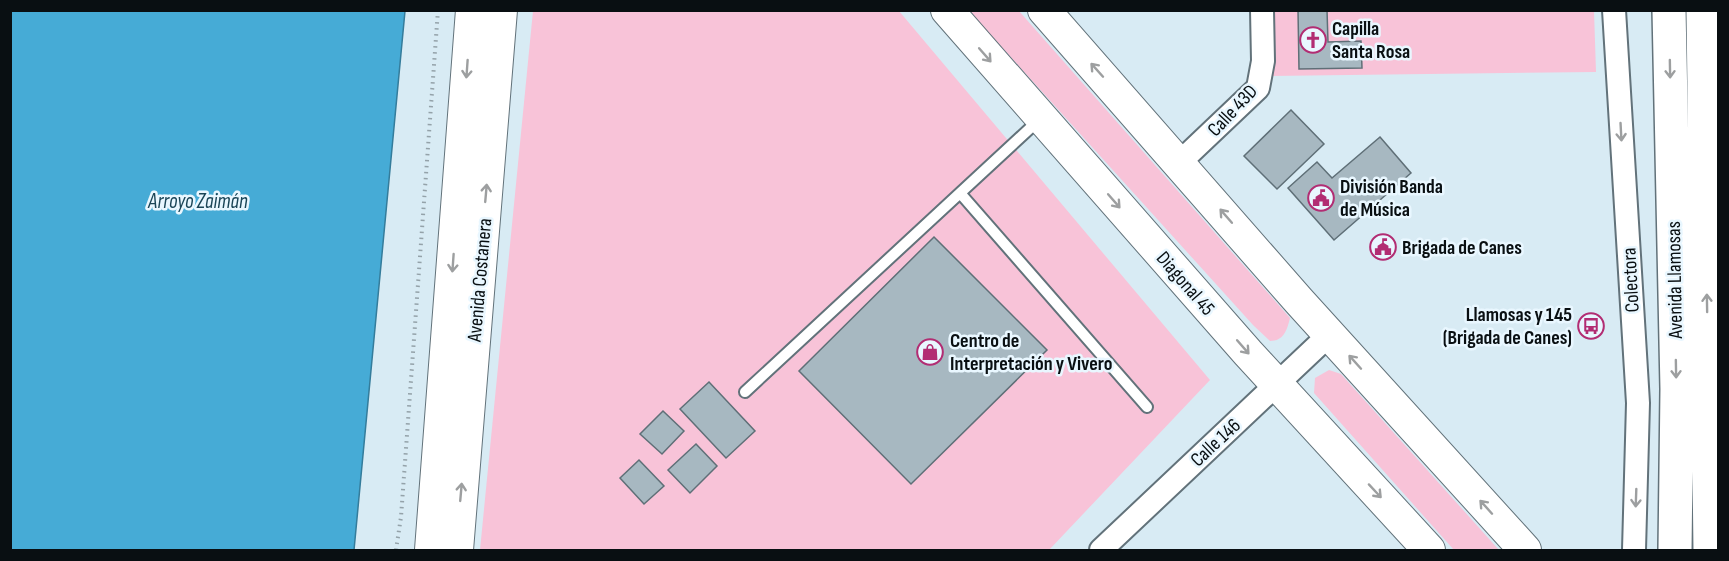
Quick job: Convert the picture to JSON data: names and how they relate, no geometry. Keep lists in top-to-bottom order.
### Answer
{
  "streets": {
    "main road": ["Avenida Costanera", "Avenida Llamosas", "Diagonal 45"],
    "street": ["Calle 43D", "Colectora", "Calle 146"]
  },
  "crossings": [
    ["Diagonal 45", "Calle 146"]
  ],
  "one_way": ["Colectora"],
  "water": ["Arroyo Zaimán"],
  "places": {
    "church": ["Capilla Santa Rosa"],
    "public building": ["División Banda de Música", "Brigada de Canes"],
    "bus stop": ["Llamosas y 145 (Brigada de Canes)"],
    "shop": ["Centro de Interpretación y Vivero"]
  }
}
